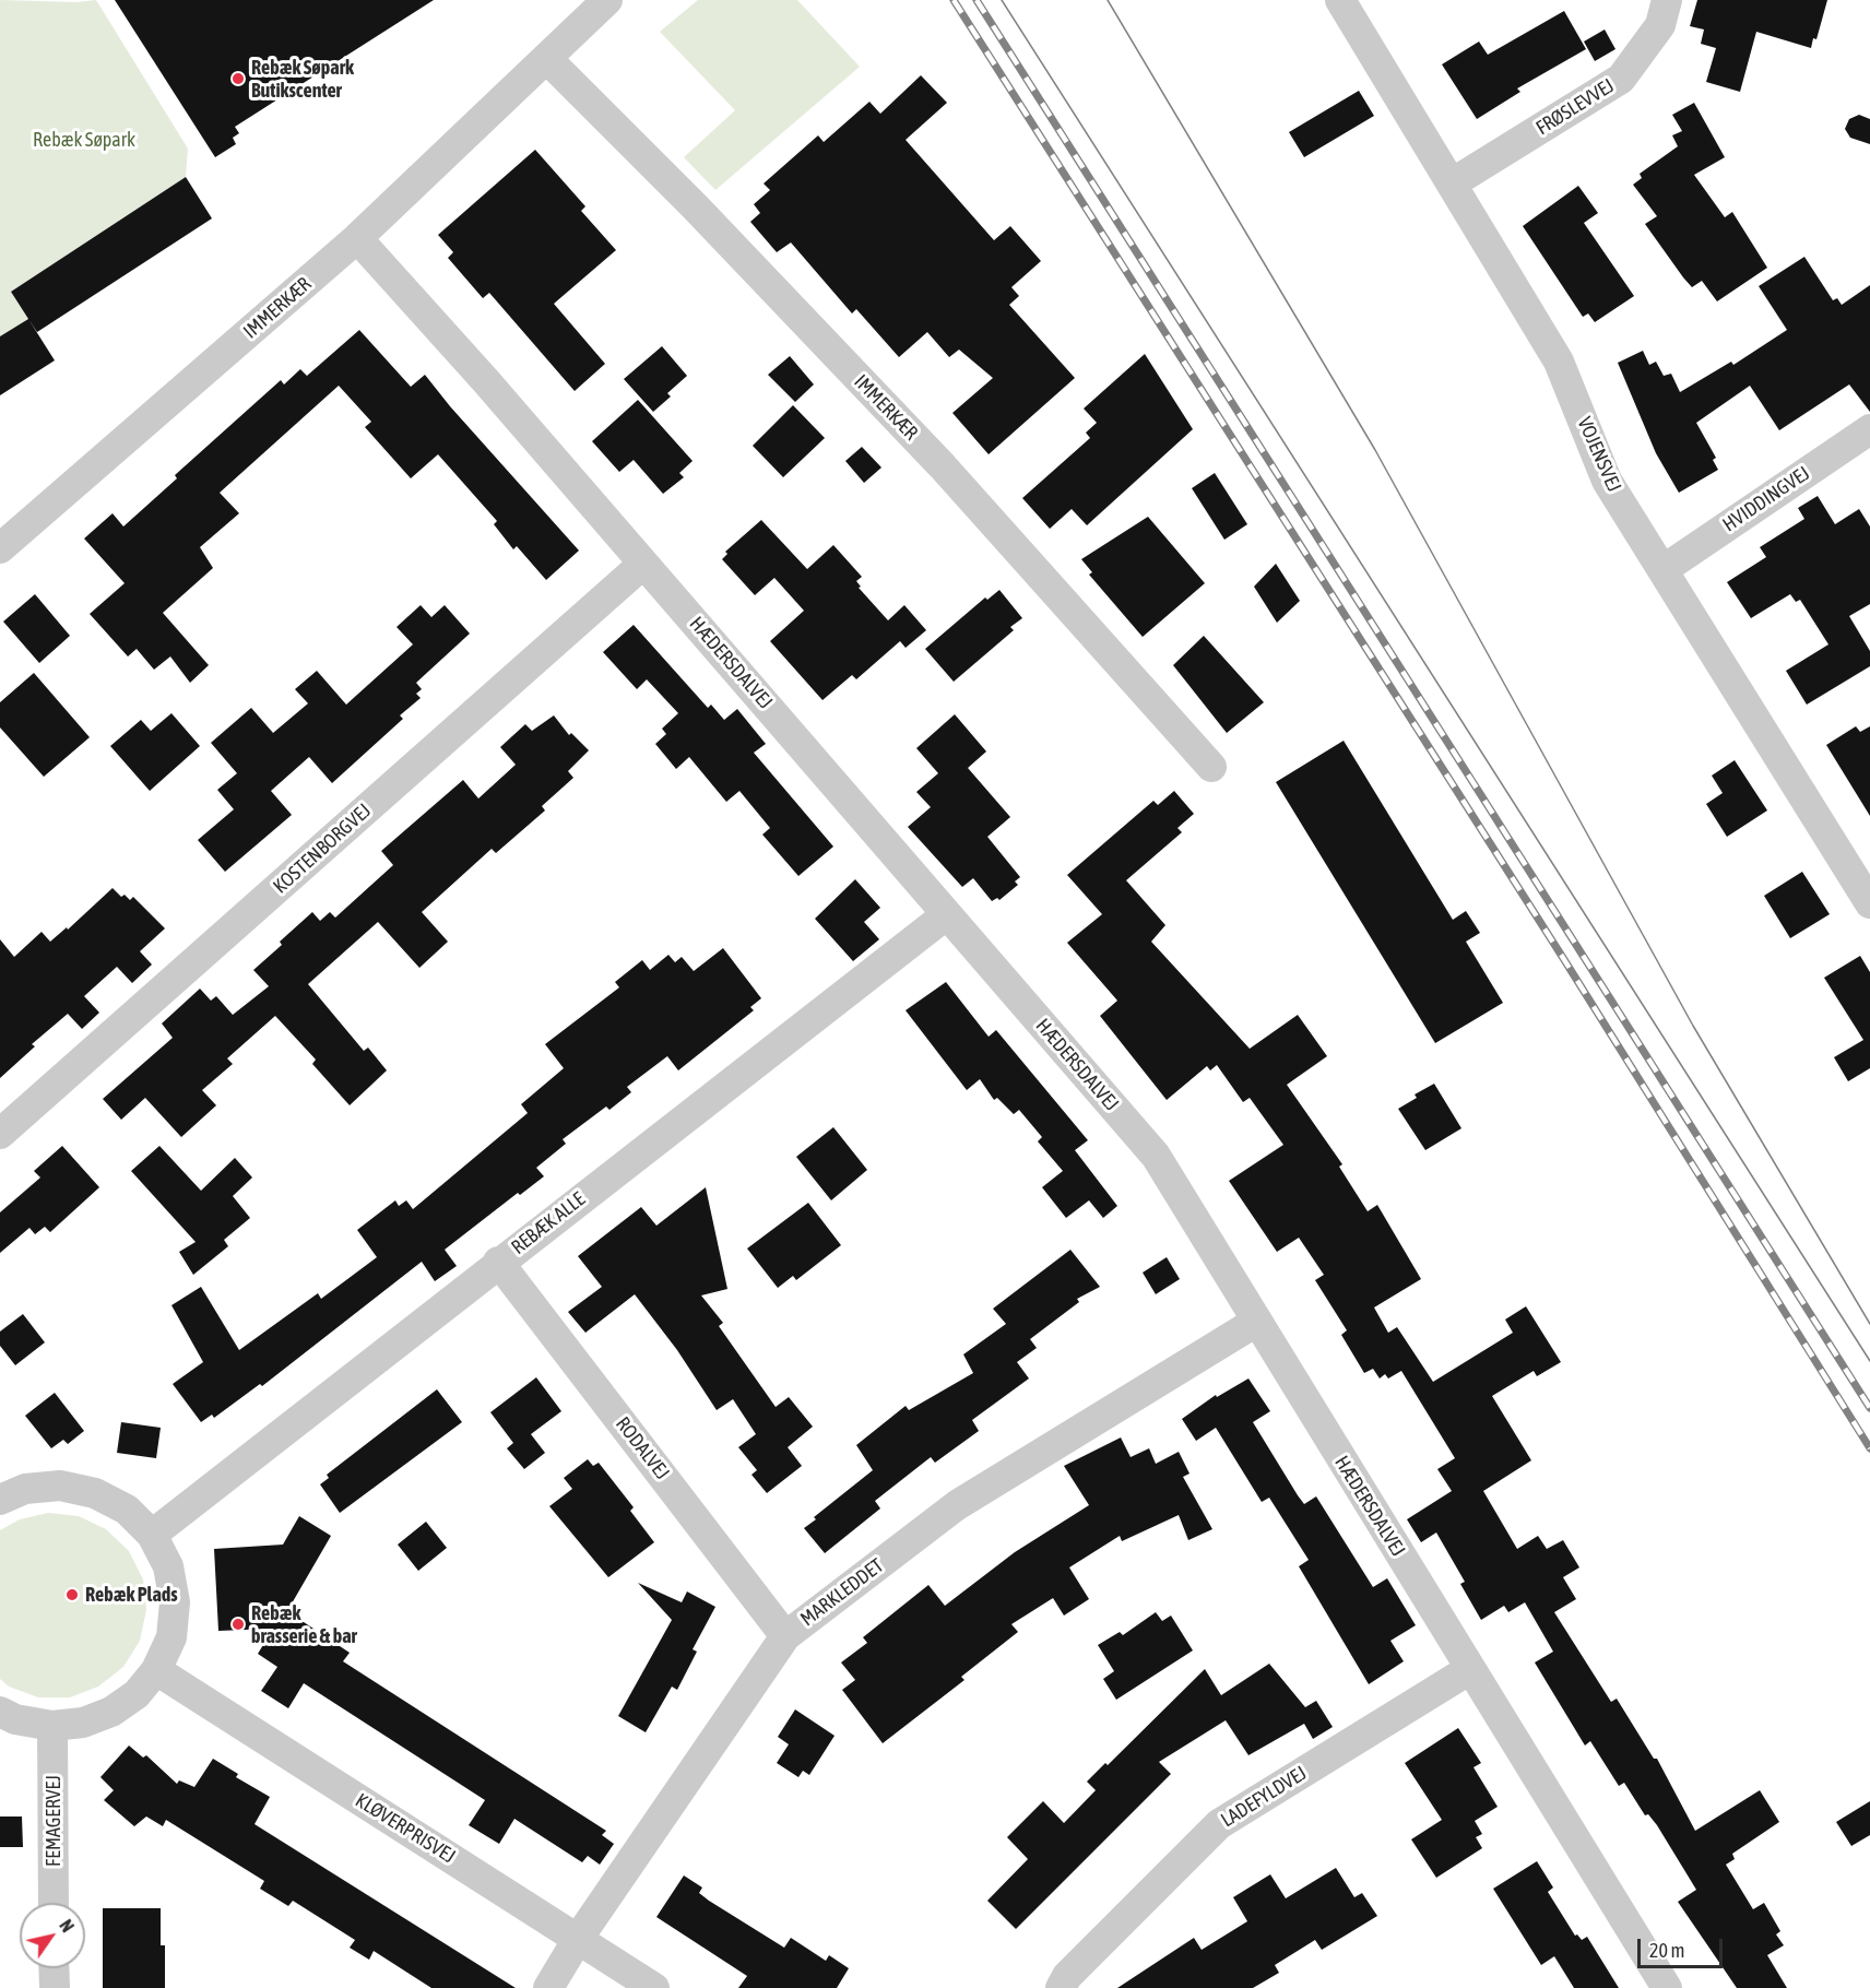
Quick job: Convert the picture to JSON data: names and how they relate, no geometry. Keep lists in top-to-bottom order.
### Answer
{
  "streets": {
    "street": [
      "FRØSLEVVEJ",
      "IMMERKÆR",
      "VOJENSVEJ",
      "HVIDDINGVEJ",
      "HÆDERSDALVEJ",
      "KOSTENBORGVEJ",
      "REBÆK ALLE",
      "RODALVEJ",
      "MARKLEDDET",
      "LADEFYLDVEJ",
      "FEMAGERVEJ",
      "KLØVERPRISVEJ"
    ]
  },
  "crossings": [
    ["FRØSLEVVEJ", "VOJENSVEJ"],
    ["IMMERKÆR", "HÆDERSDALVEJ"],
    ["VOJENSVEJ", "HVIDDINGVEJ"],
    ["HÆDERSDALVEJ", "KOSTENBORGVEJ"],
    ["HÆDERSDALVEJ", "REBÆK ALLE"],
    ["HÆDERSDALVEJ", "MARKLEDDET"],
    ["HÆDERSDALVEJ", "LADEFYLDVEJ"],
    ["REBÆK ALLE", "RODALVEJ"],
    ["RODALVEJ", "MARKLEDDET"],
    ["MARKLEDDET", "KLØVERPRISVEJ"]
  ],
  "parks": ["Rebæk Søpark"],
  "places": ["Rebæk Søpark Butikscenter", "Rebæk Plads", "Rebæk brasserie & bar"],
  "scale_bar": "20 m",
  "north": "top right"
}
